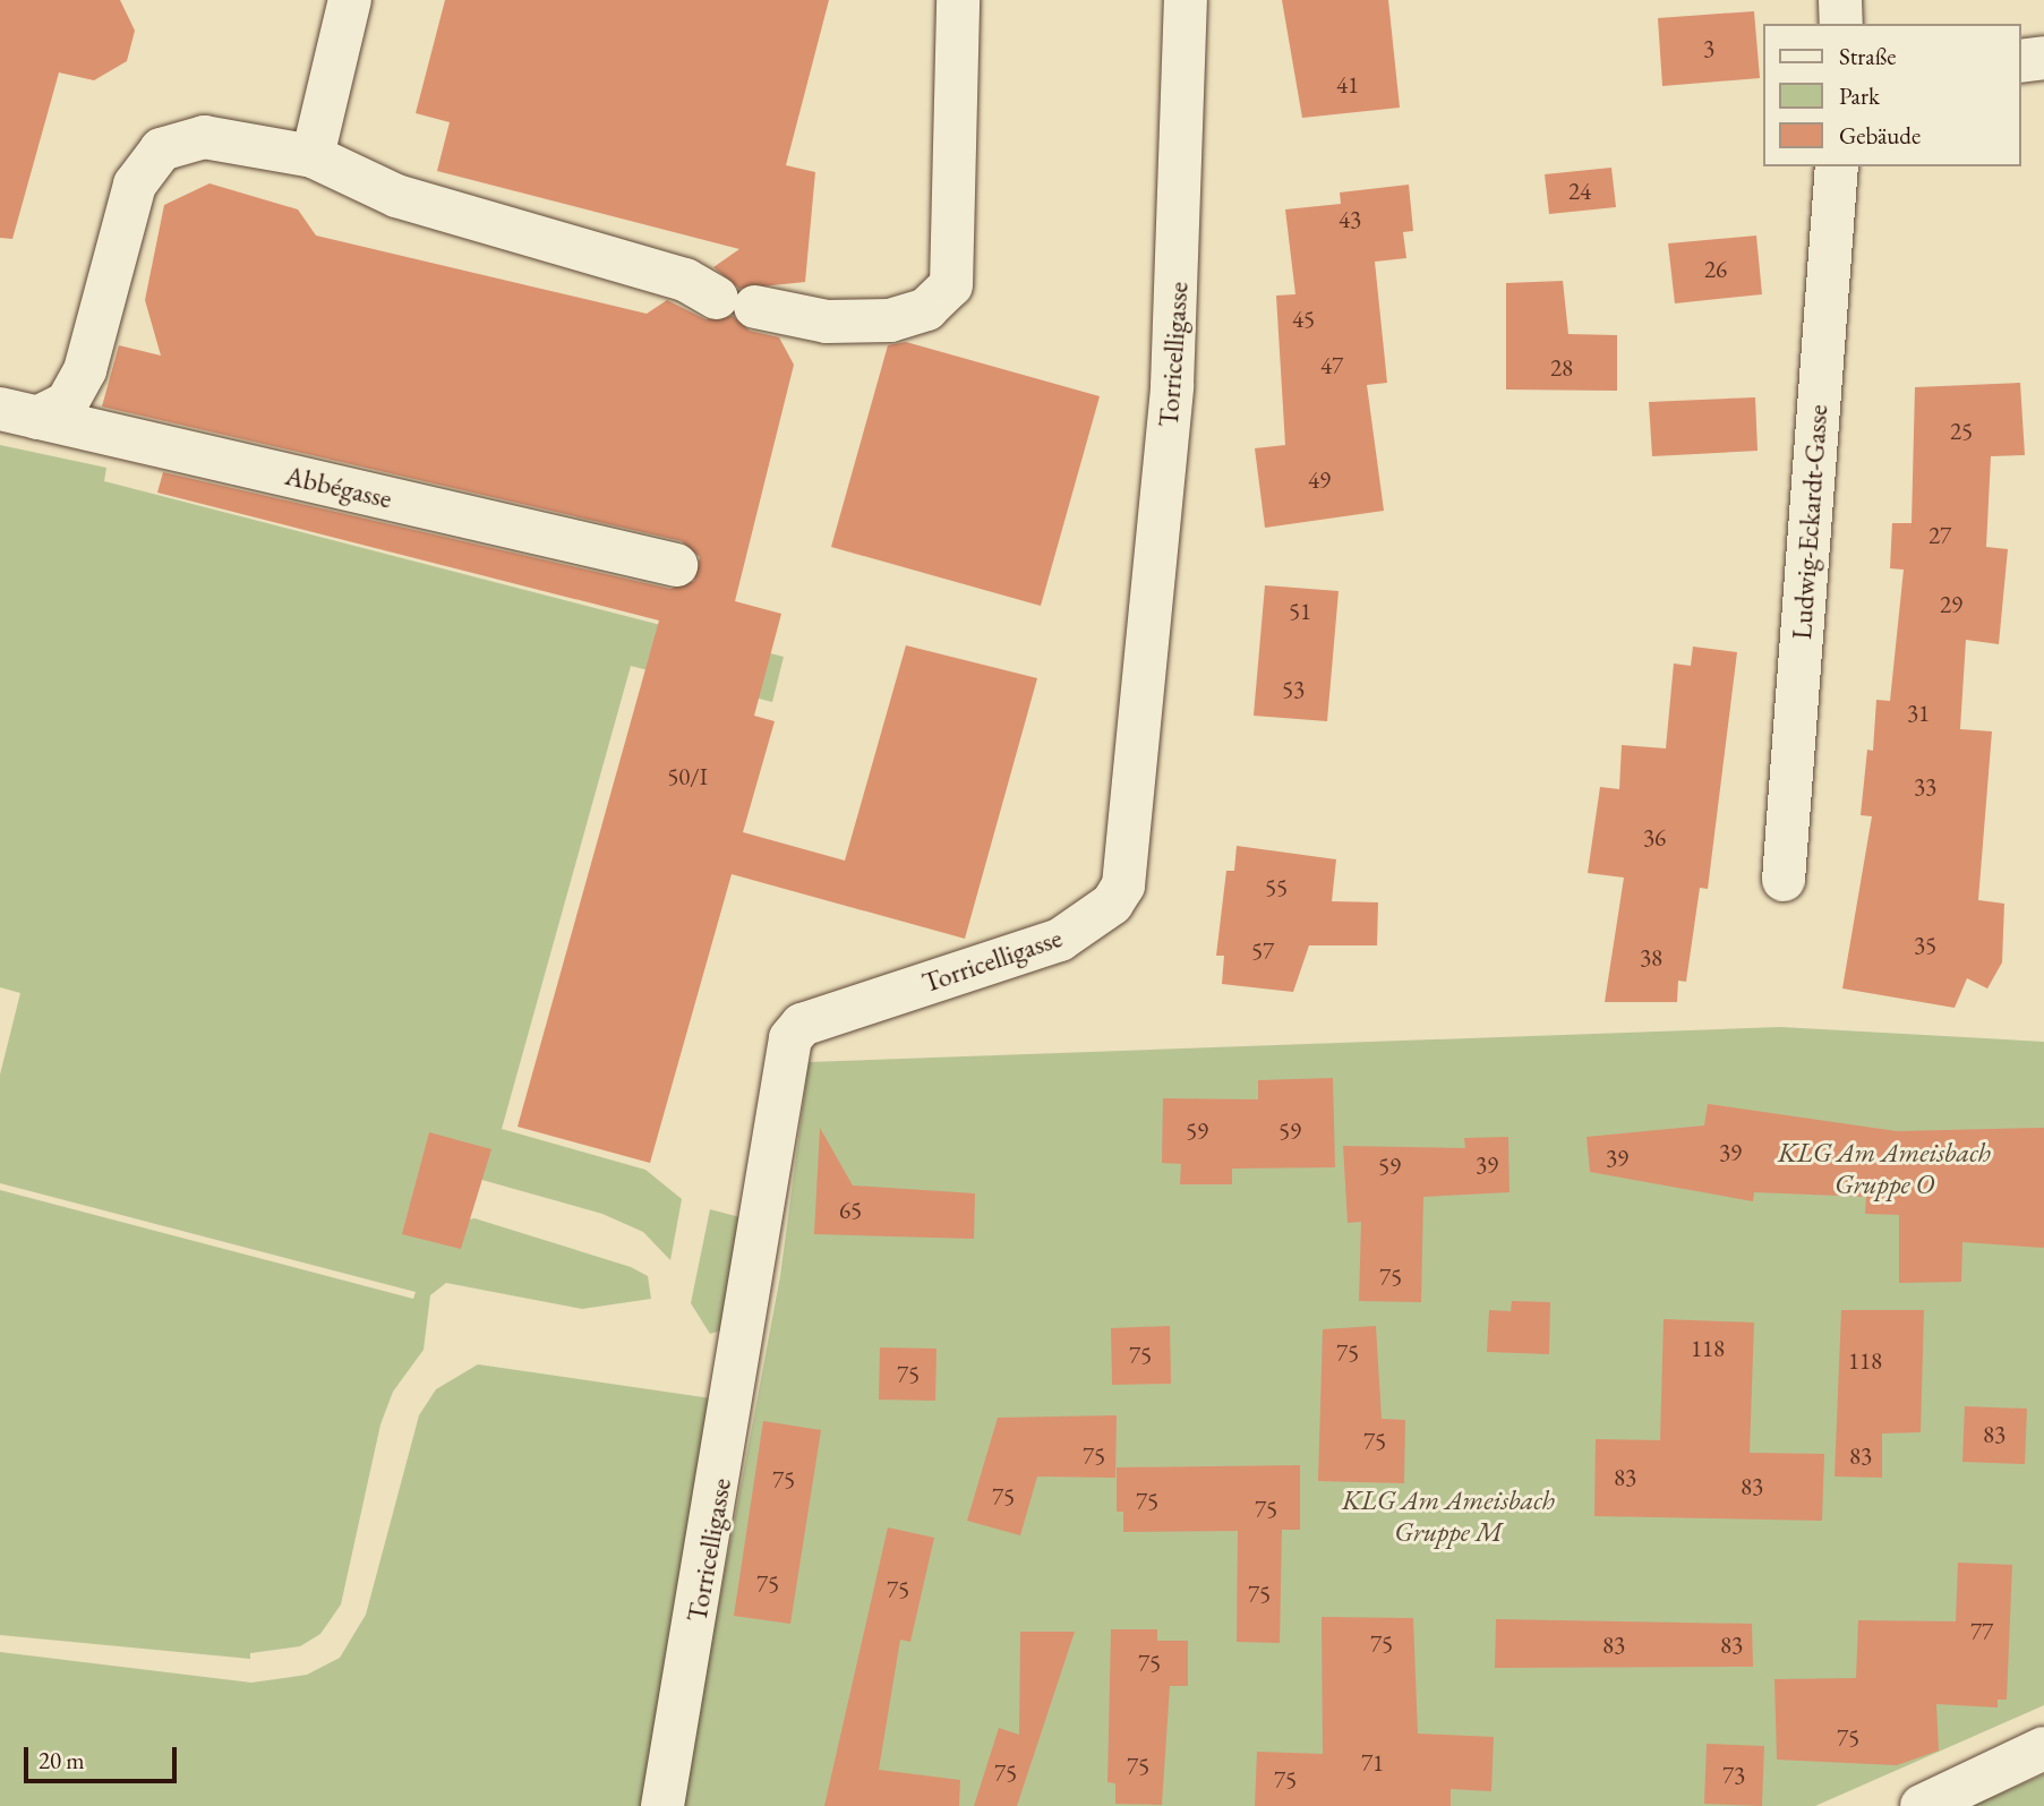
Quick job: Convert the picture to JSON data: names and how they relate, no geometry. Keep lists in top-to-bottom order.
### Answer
{
  "streets": {
    "street": ["Torricelligasse", "Abbégasse", "Ludwig-Eckardt-Gasse"]
  },
  "parks": ["KLG Am Ameisbach Gruppe O", "KLG Am Ameisbach Gruppe M"],
  "house_numbers": [
    "3",
    "41",
    "24",
    "43",
    "26",
    "45",
    "47",
    "28",
    "25",
    "49",
    "27",
    "29",
    "51",
    "53",
    "31",
    "50/I",
    "33",
    "36",
    "55",
    "35",
    "57",
    "38",
    "59",
    "59",
    "39",
    "39",
    "39",
    "59",
    "65",
    "75",
    "118",
    "75",
    "75",
    "118",
    "75",
    "83",
    "75",
    "75",
    "83",
    "83",
    "75",
    "83",
    "75",
    "75",
    "75",
    "75",
    "75",
    "75",
    "77",
    "75",
    "83",
    "83",
    "75",
    "75",
    "71",
    "75",
    "75",
    "73",
    "75"
  ],
  "legend": ["Straße", "Park", "Gebäude"],
  "scale_bar": "20 m"
}
